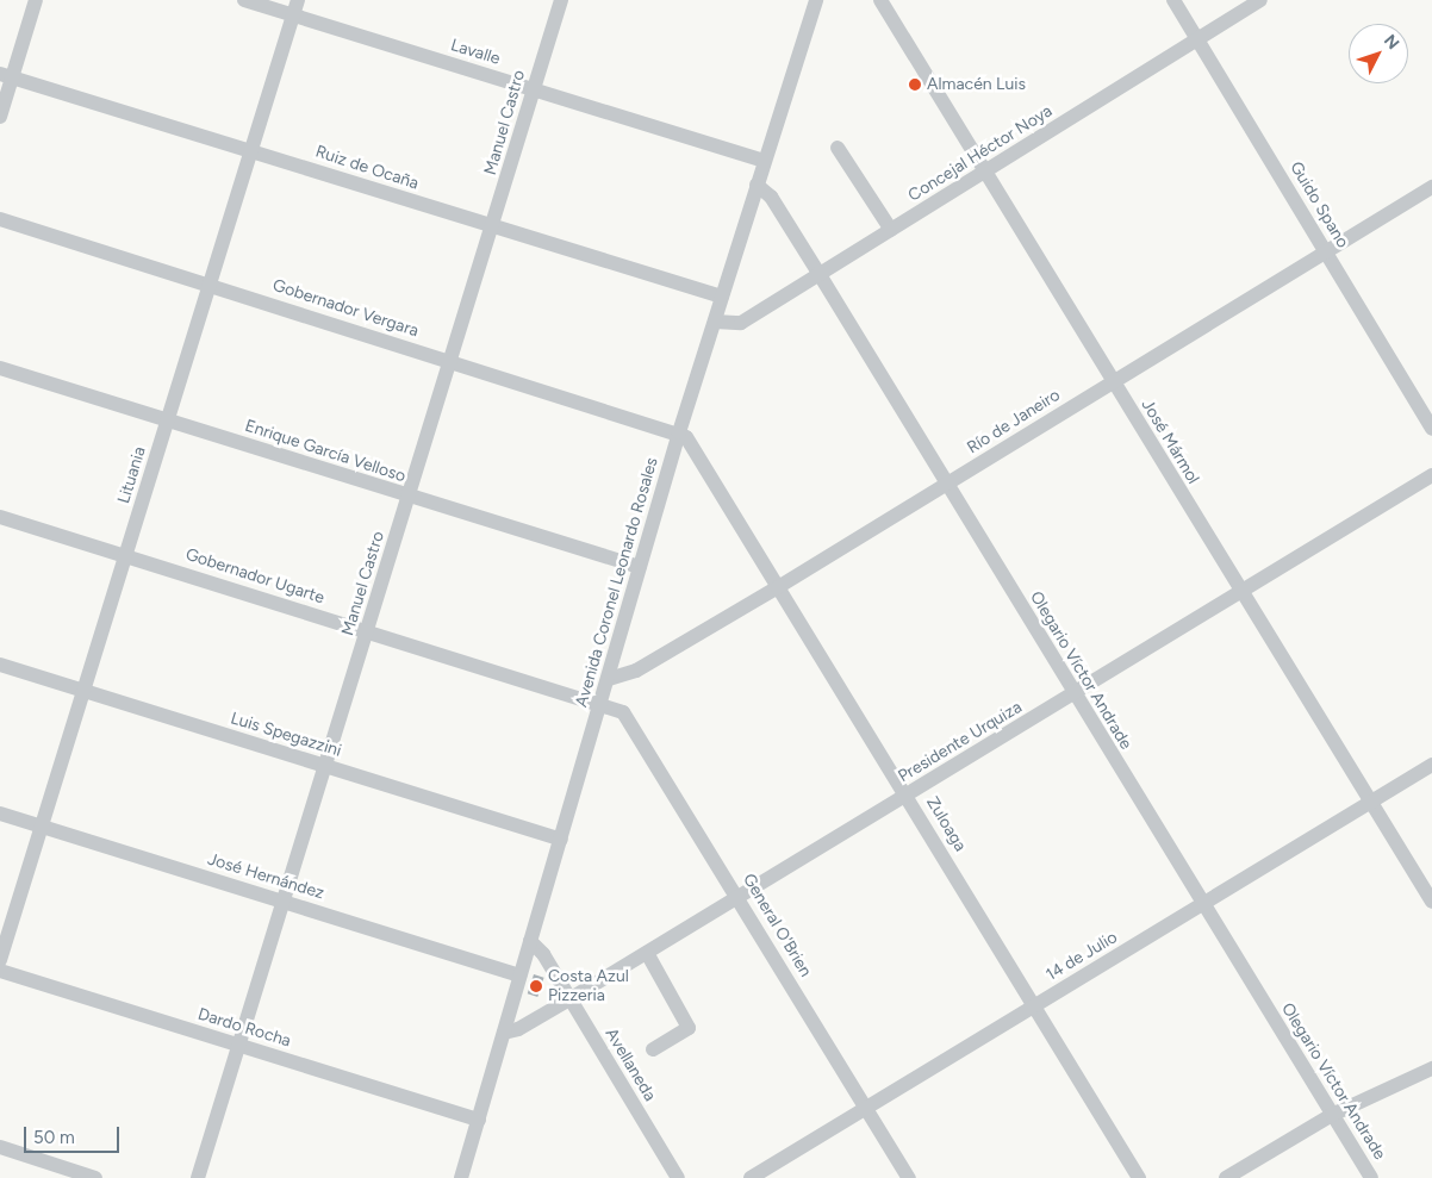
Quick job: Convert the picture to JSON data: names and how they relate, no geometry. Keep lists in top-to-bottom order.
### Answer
{
  "streets": {
    "street": [
      "Lavalle",
      "Manuel Castro",
      "Concejal Héctor Noya",
      "Ruiz de Ocaña",
      "Guido Spano",
      "Gobernador Vergara",
      "Río de Janeiro",
      "José Mármol",
      "Enrique García Velloso",
      "Lituania",
      "Gobernador Ugarte",
      "Avenida Coronel Leonardo Rosales",
      "Olegario Víctor Andrade",
      "Luis Spegazzini",
      "Presidente Urquiza",
      "Zuloaga",
      "José Hernández",
      "General O'Brien",
      "14 de Julio",
      "Dardo Rocha",
      "Avellaneda"
    ]
  },
  "crossings": [
    ["Lavalle", "Manuel Castro"],
    ["Lavalle", "Lituania"],
    ["Lavalle", "Avenida Coronel Leonardo Rosales"],
    ["Manuel Castro", "Ruiz de Ocaña"],
    ["Manuel Castro", "Gobernador Vergara"],
    ["Manuel Castro", "Enrique García Velloso"],
    ["Manuel Castro", "Gobernador Ugarte"],
    ["Manuel Castro", "Luis Spegazzini"],
    ["Manuel Castro", "José Hernández"],
    ["Manuel Castro", "Dardo Rocha"],
    ["Concejal Héctor Noya", "Guido Spano"],
    ["Concejal Héctor Noya", "José Mármol"],
    ["Concejal Héctor Noya", "Avenida Coronel Leonardo Rosales"],
    ["Concejal Héctor Noya", "Olegario Víctor Andrade"],
    ["Ruiz de Ocaña", "Lituania"],
    ["Ruiz de Ocaña", "Avenida Coronel Leonardo Rosales"],
    ["Guido Spano", "Río de Janeiro"],
    ["Gobernador Vergara", "Lituania"],
    ["Gobernador Vergara", "Avenida Coronel Leonardo Rosales"],
    ["Gobernador Vergara", "Zuloaga"],
    ["Río de Janeiro", "José Mármol"],
    ["Río de Janeiro", "Avenida Coronel Leonardo Rosales"],
    ["Río de Janeiro", "Olegario Víctor Andrade"],
    ["Río de Janeiro", "Zuloaga"],
    ["José Mármol", "Presidente Urquiza"],
    ["José Mármol", "14 de Julio"],
    ["Enrique García Velloso", "Lituania"],
    ["Enrique García Velloso", "Avenida Coronel Leonardo Rosales"],
    ["Lituania", "Gobernador Ugarte"],
    ["Lituania", "Luis Spegazzini"],
    ["Lituania", "José Hernández"],
    ["Gobernador Ugarte", "Avenida Coronel Leonardo Rosales"],
    ["Gobernador Ugarte", "General O'Brien"],
    ["Avenida Coronel Leonardo Rosales", "Olegario Víctor Andrade"],
    ["Avenida Coronel Leonardo Rosales", "Luis Spegazzini"],
    ["Avenida Coronel Leonardo Rosales", "Presidente Urquiza"],
    ["Avenida Coronel Leonardo Rosales", "Zuloaga"],
    ["Avenida Coronel Leonardo Rosales", "José Hernández"],
    ["Avenida Coronel Leonardo Rosales", "General O'Brien"],
    ["Avenida Coronel Leonardo Rosales", "Dardo Rocha"],
    ["Avenida Coronel Leonardo Rosales", "Avellaneda"],
    ["Olegario Víctor Andrade", "Presidente Urquiza"],
    ["Olegario Víctor Andrade", "14 de Julio"],
    ["Presidente Urquiza", "Zuloaga"],
    ["Presidente Urquiza", "General O'Brien"],
    ["Presidente Urquiza", "Avellaneda"],
    ["Zuloaga", "14 de Julio"],
    ["General O'Brien", "14 de Julio"]
  ],
  "places": ["Almacén Luis", "Costa Azul Pizzeria"],
  "scale_bar": "50 m",
  "north": "top right"
}
